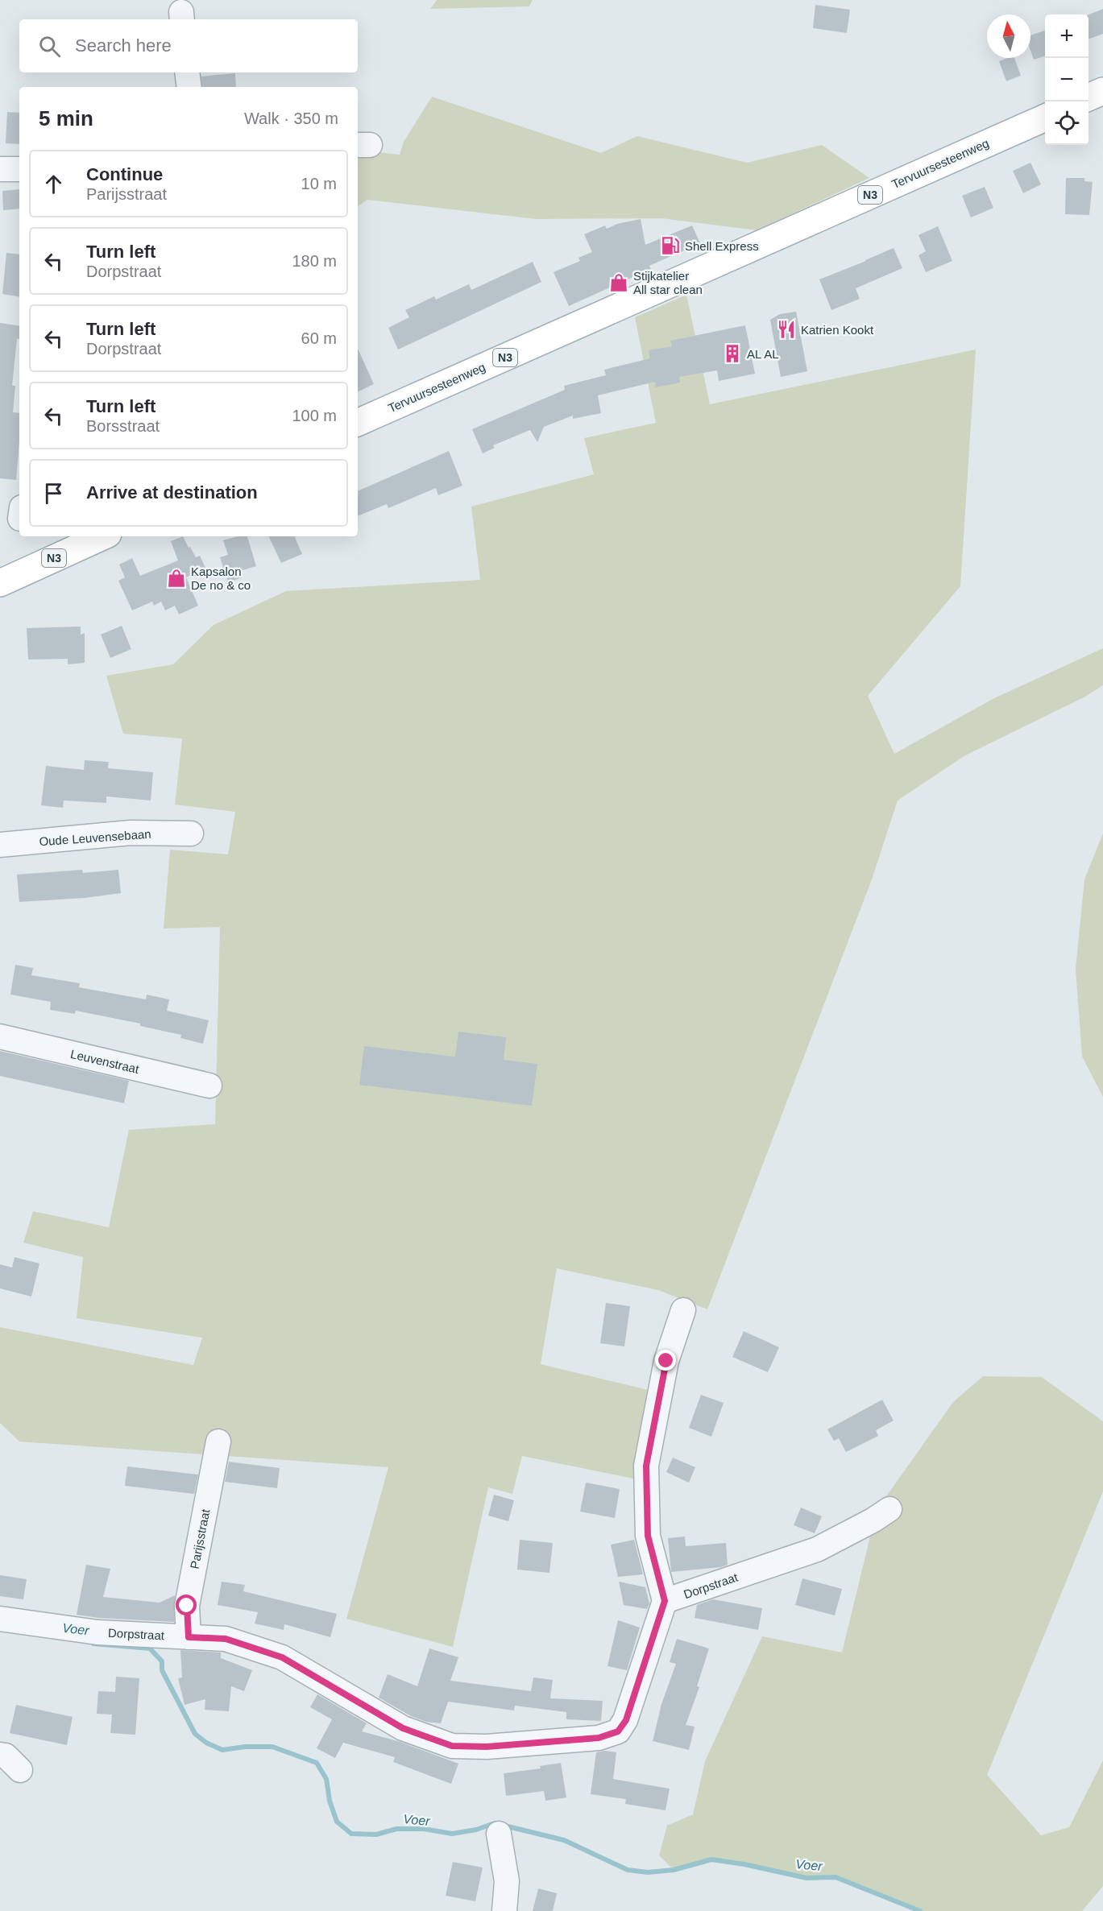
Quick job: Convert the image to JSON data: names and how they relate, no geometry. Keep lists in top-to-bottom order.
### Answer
{
  "streets": {
    "main road": ["Tervuursesteenweg", "N3"],
    "street": [
      "Oude Leuvensebaan",
      "Leuvenstraat",
      "Parijsstraat",
      "Dorpstraat"
    ]
  },
  "crossings": [
    ["Parijsstraat", "Dorpstraat"]
  ],
  "water": ["Voer"],
  "places": {
    "fuel station": ["Shell Express"],
    "shop": ["Stijkatelier All star clean", "Kapsalon De no & co"],
    "restaurant": ["Katrien Kookt"],
    "building": ["AL AL"]
  },
  "north": "top",
  "page": {
    "map_buttons": ["+", "−"],
    "search": "Search here",
    "heading": ["5 min", "Walk · 350 m"],
    "list": [
      ["Continue", "Parijsstraat", "10 m"],
      ["Turn left", "Dorpstraat", "180 m"],
      ["Turn left", "Dorpstraat", "60 m"],
      ["Turn left", "Borsstraat", "100 m"],
      "Arrive at destination"
    ]
  }
}
